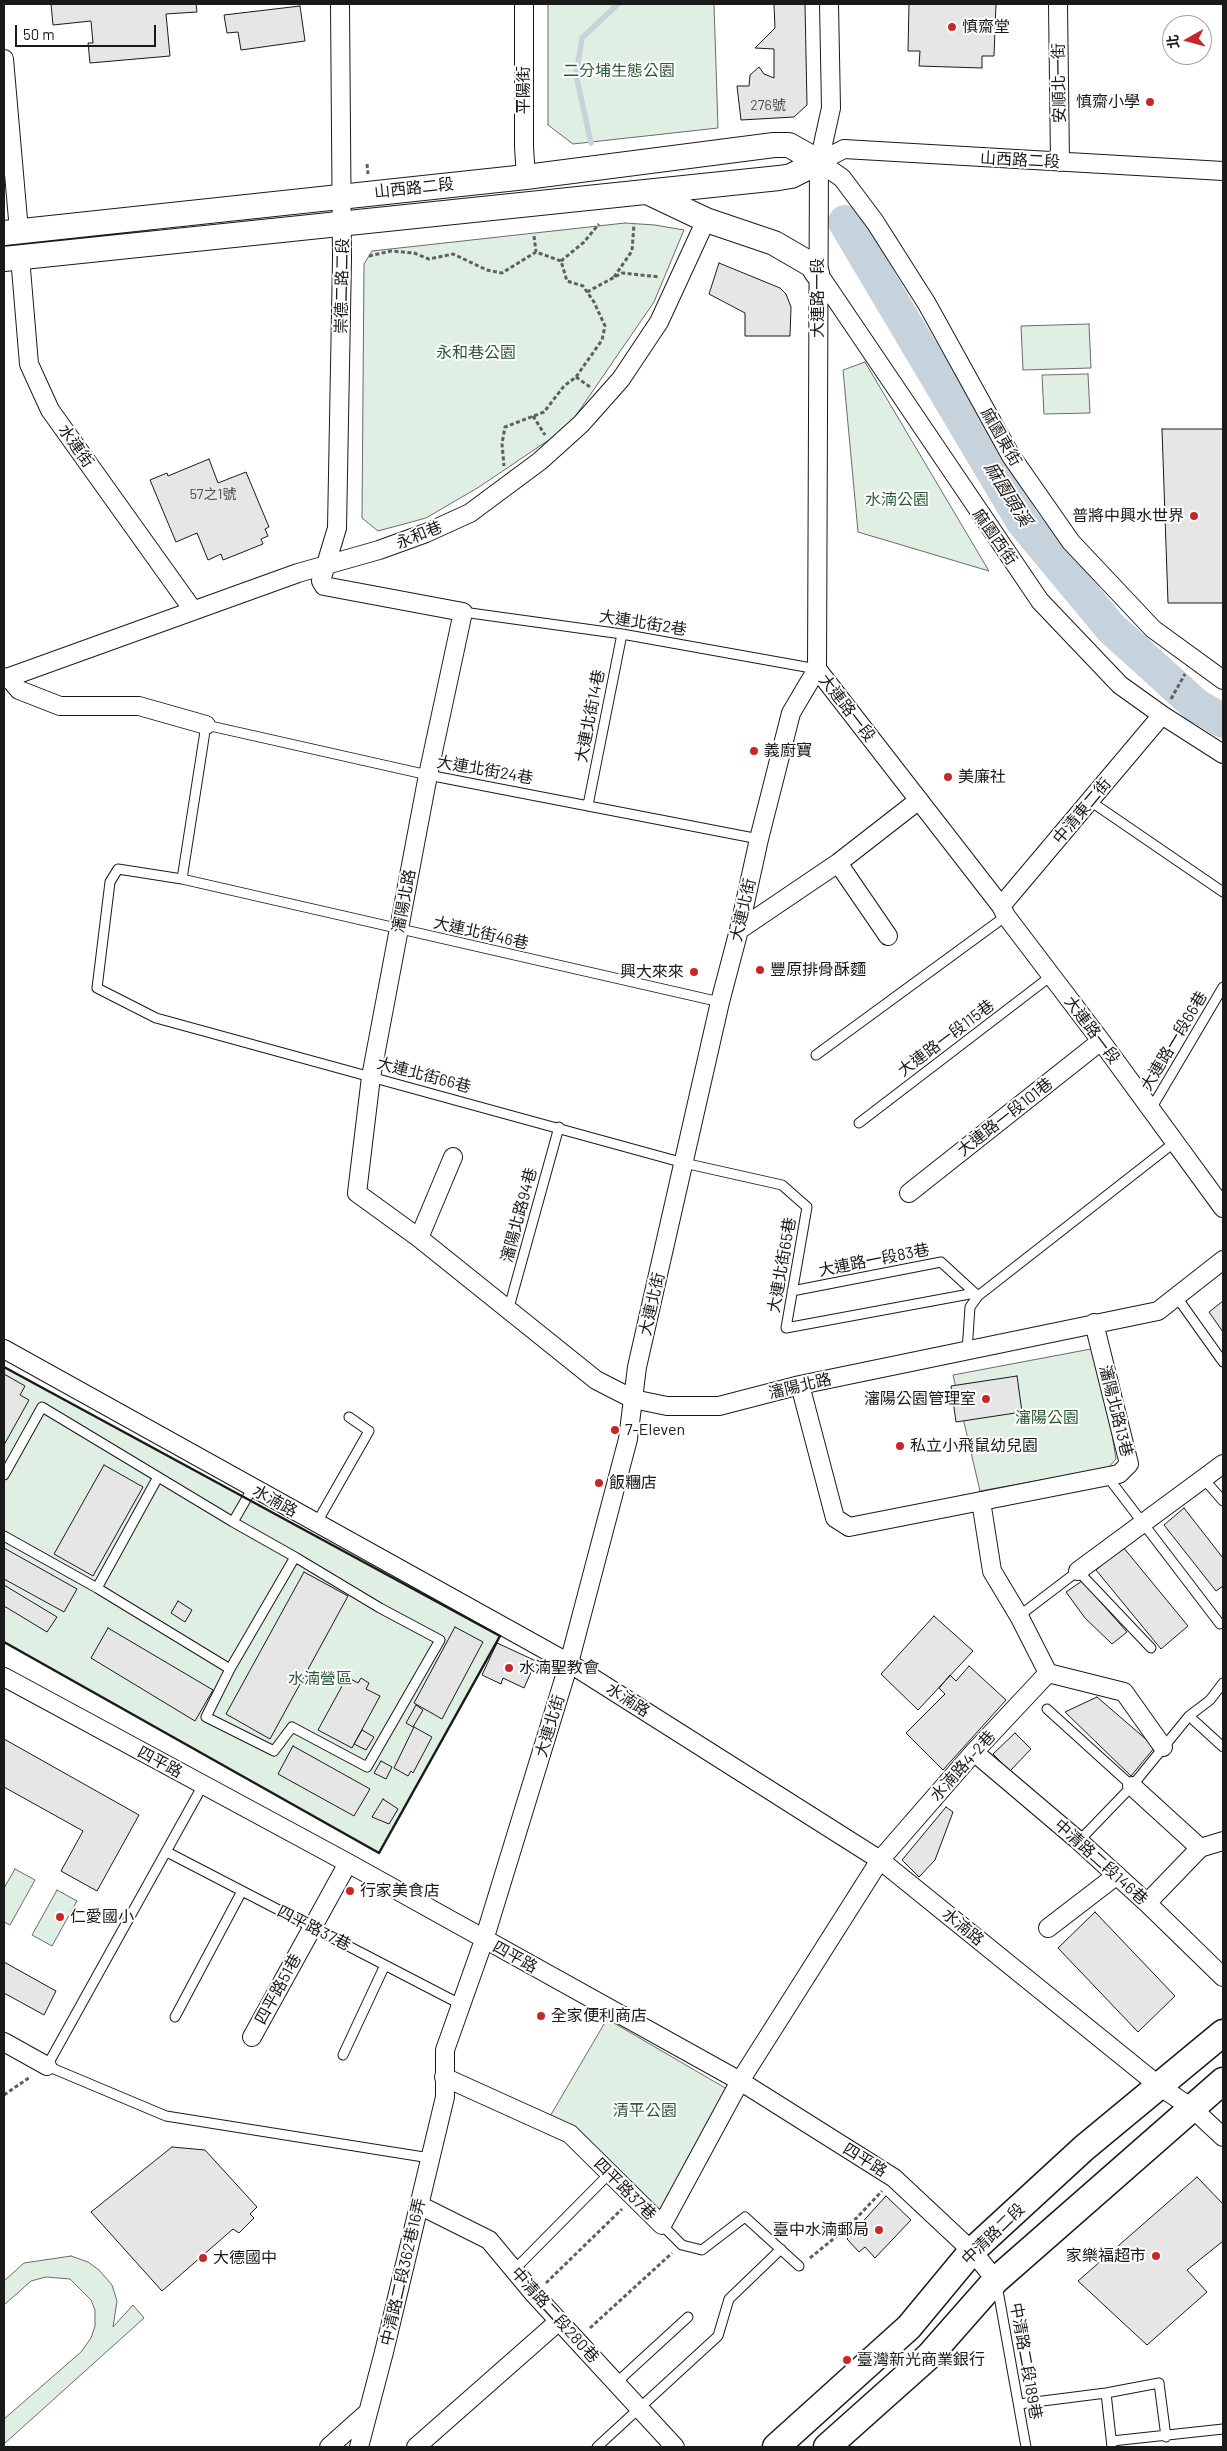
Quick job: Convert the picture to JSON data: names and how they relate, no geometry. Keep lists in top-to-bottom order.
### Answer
{
  "streets": {
    "main road": ["中清路二段"],
    "street": [
      "安順北一街",
      "平陽街",
      "山西路二段",
      "崇德二路二段",
      "大連路一段",
      "麻園東街",
      "水連街",
      "永和巷",
      "麻園西街",
      "中清東二街",
      "瀋陽北路",
      "大連北街",
      "大連路一段101巷",
      "瀋陽北路13巷",
      "水湳路",
      "四平路",
      "水湳路4-2巷",
      "中清路二段146巷",
      "四平路37巷",
      "四平路51巷",
      "中清路二段362巷16弄",
      "中清路二段280巷"
    ],
    "lane": [
      "大連北街2巷",
      "大連北街14巷",
      "大連北街24巷",
      "大連北街46巷",
      "大連路一段115巷",
      "大連路一段66巷",
      "大連北街66巷",
      "瀋陽北路94巷",
      "大連路一段83巷",
      "大連北街65巷",
      "中清路二段189巷"
    ]
  },
  "crossings": [
    ["安順北一街", "山西路二段"],
    ["平陽街", "山西路二段"],
    ["山西路二段", "崇德二路二段"],
    ["山西路二段", "大連路一段"],
    ["山西路二段", "麻園東街"],
    ["山西路二段", "水連街"],
    ["崇德二路二段", "永和巷"],
    ["大連路一段", "麻園東街"],
    ["大連路一段", "麻園西街"],
    ["大連路一段", "大連北街2巷"],
    ["大連路一段", "中清東二街"],
    ["大連路一段", "大連北街"],
    ["大連路一段", "大連路一段115巷"],
    ["大連路一段", "大連路一段66巷"],
    ["大連路一段", "大連路一段101巷"],
    ["水連街", "永和巷"],
    ["麻園西街", "中清東二街"],
    ["大連北街2巷", "大連北街14巷"],
    ["大連北街2巷", "瀋陽北路"],
    ["大連北街2巷", "大連北街"],
    ["大連北街14巷", "大連北街24巷"],
    ["大連北街24巷", "瀋陽北路"],
    ["大連北街24巷", "大連北街"],
    ["瀋陽北路", "大連北街"],
    ["瀋陽北路", "大連北街46巷"],
    ["瀋陽北路", "大連北街66巷"],
    ["瀋陽北路", "瀋陽北路94巷"],
    ["瀋陽北路", "瀋陽北路13巷"],
    ["大連北街", "大連北街46巷"],
    ["大連北街", "大連北街66巷"],
    ["大連北街", "大連北街65巷"],
    ["大連北街", "水湳路"],
    ["大連北街", "四平路"],
    ["大連北街46巷", "大連北街66巷"],
    ["大連北街66巷", "瀋陽北路94巷"],
    ["大連北街66巷", "大連北街65巷"],
    ["大連路一段83巷", "大連北街65巷"],
    ["水湳路", "水湳路4-2巷"],
    ["水湳路", "中清路二段"],
    ["四平路", "水湳路4-2巷"],
    ["四平路", "四平路37巷"],
    ["四平路", "四平路51巷"],
    ["四平路", "中清路二段"],
    ["四平路", "中清路二段189巷"],
    ["水湳路4-2巷", "中清路二段146巷"],
    ["水湳路4-2巷", "四平路37巷"],
    ["四平路37巷", "四平路51巷"],
    ["四平路37巷", "中清路二段362巷16弄"],
    ["中清路二段362巷16弄", "中清路二段280巷"]
  ],
  "water": ["麻園頭溪"],
  "parks": [
    "二分埔生態公園",
    "永和巷公園",
    "水湳公園",
    "瀋陽公園",
    "水湳營區",
    "清平公園"
  ],
  "places": [
    "慎齋堂",
    "慎齋小學",
    "普將中興水世界",
    "義廚寶",
    "美廉社",
    "豐原排骨酥麵",
    "興大來來",
    "瀋陽公園管理室",
    "7-Eleven",
    "私立小飛鼠幼兒園",
    "飯糰店",
    "水湳聖教會",
    "行家美食店",
    "仁愛國小",
    "全家便利商店",
    "臺中水湳郵局",
    "家樂福超市",
    "大德國中",
    "臺灣新光商業銀行"
  ],
  "house_numbers": ["276號", "57之1號"],
  "scale_bar": "50 m",
  "north": "left"
}
